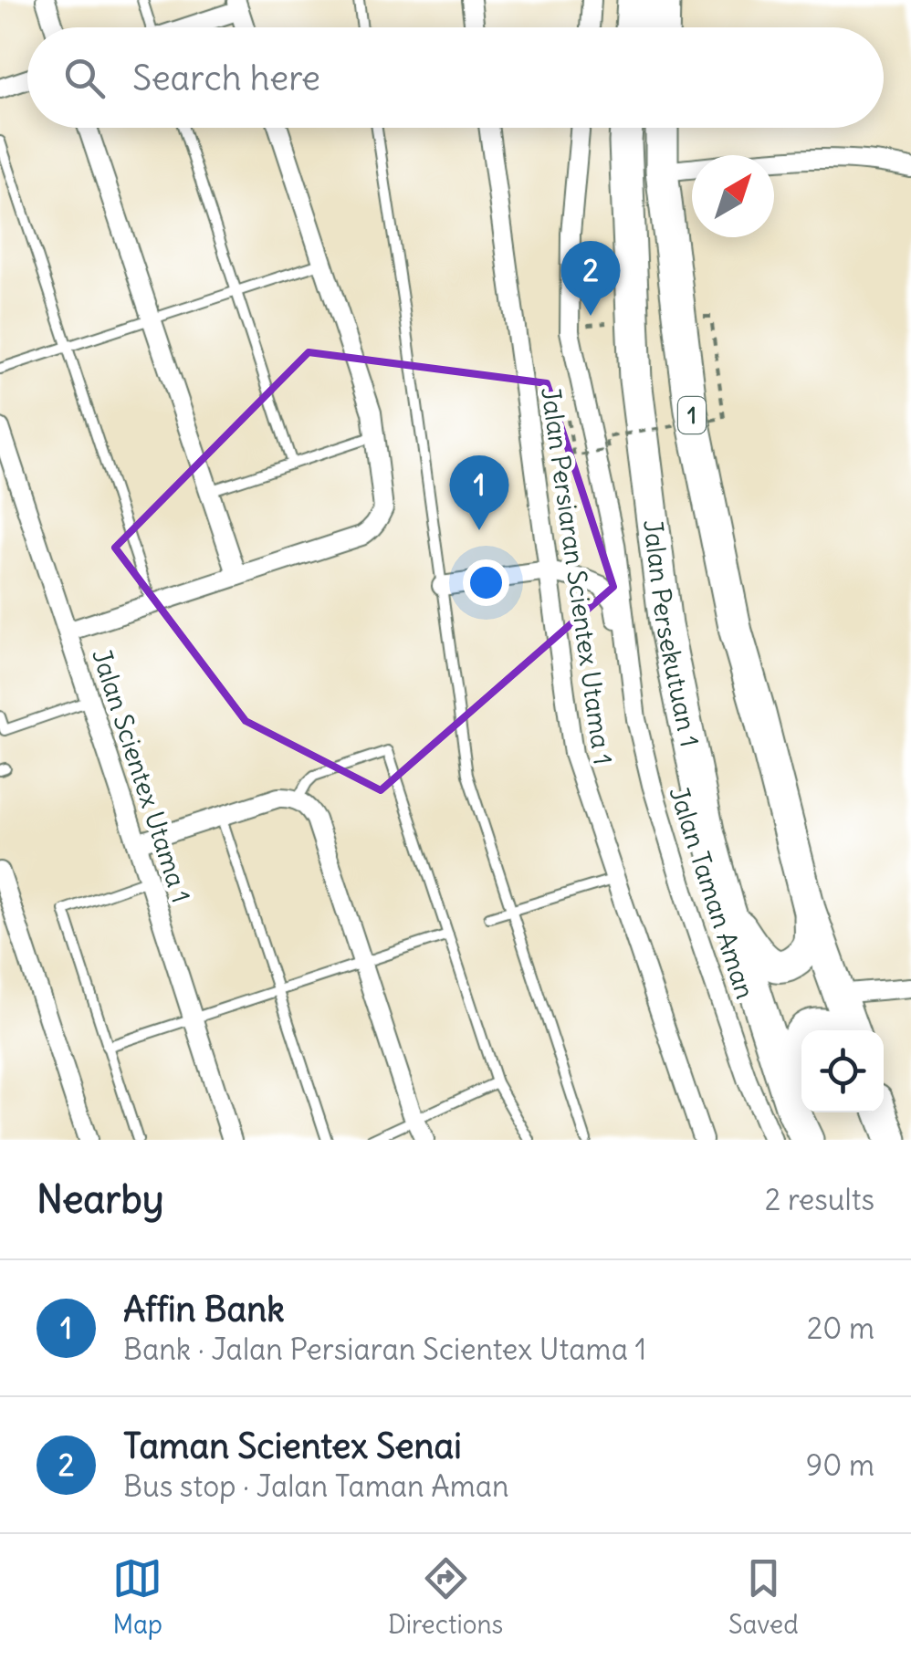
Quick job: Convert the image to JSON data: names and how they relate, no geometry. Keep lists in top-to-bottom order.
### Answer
{
  "streets": {
    "highway": ["1", "Jalan Persekutuan 1"],
    "street": ["Jalan Persiaran Scientex Utama 1", "Jalan Scientex Utama 1", "Jalan Taman Aman"]
  },
  "north": "top right",
  "page": {
    "search": "Search here",
    "pins": ["2", "1"],
    "heading": ["Nearby", "2 results"],
    "list": [
      {
        "mark": "1",
        "name": "Affin Bank",
        "note": "Bank · Jalan Persiaran Scientex Utama 1",
        "value": "20 m"
      },
      {
        "mark": "2",
        "name": "Taman Scientex Senai",
        "note": "Bus stop · Jalan Taman Aman",
        "value": "90 m"
      }
    ],
    "nav": ["Map", "Directions", "Saved"]
  }
}
